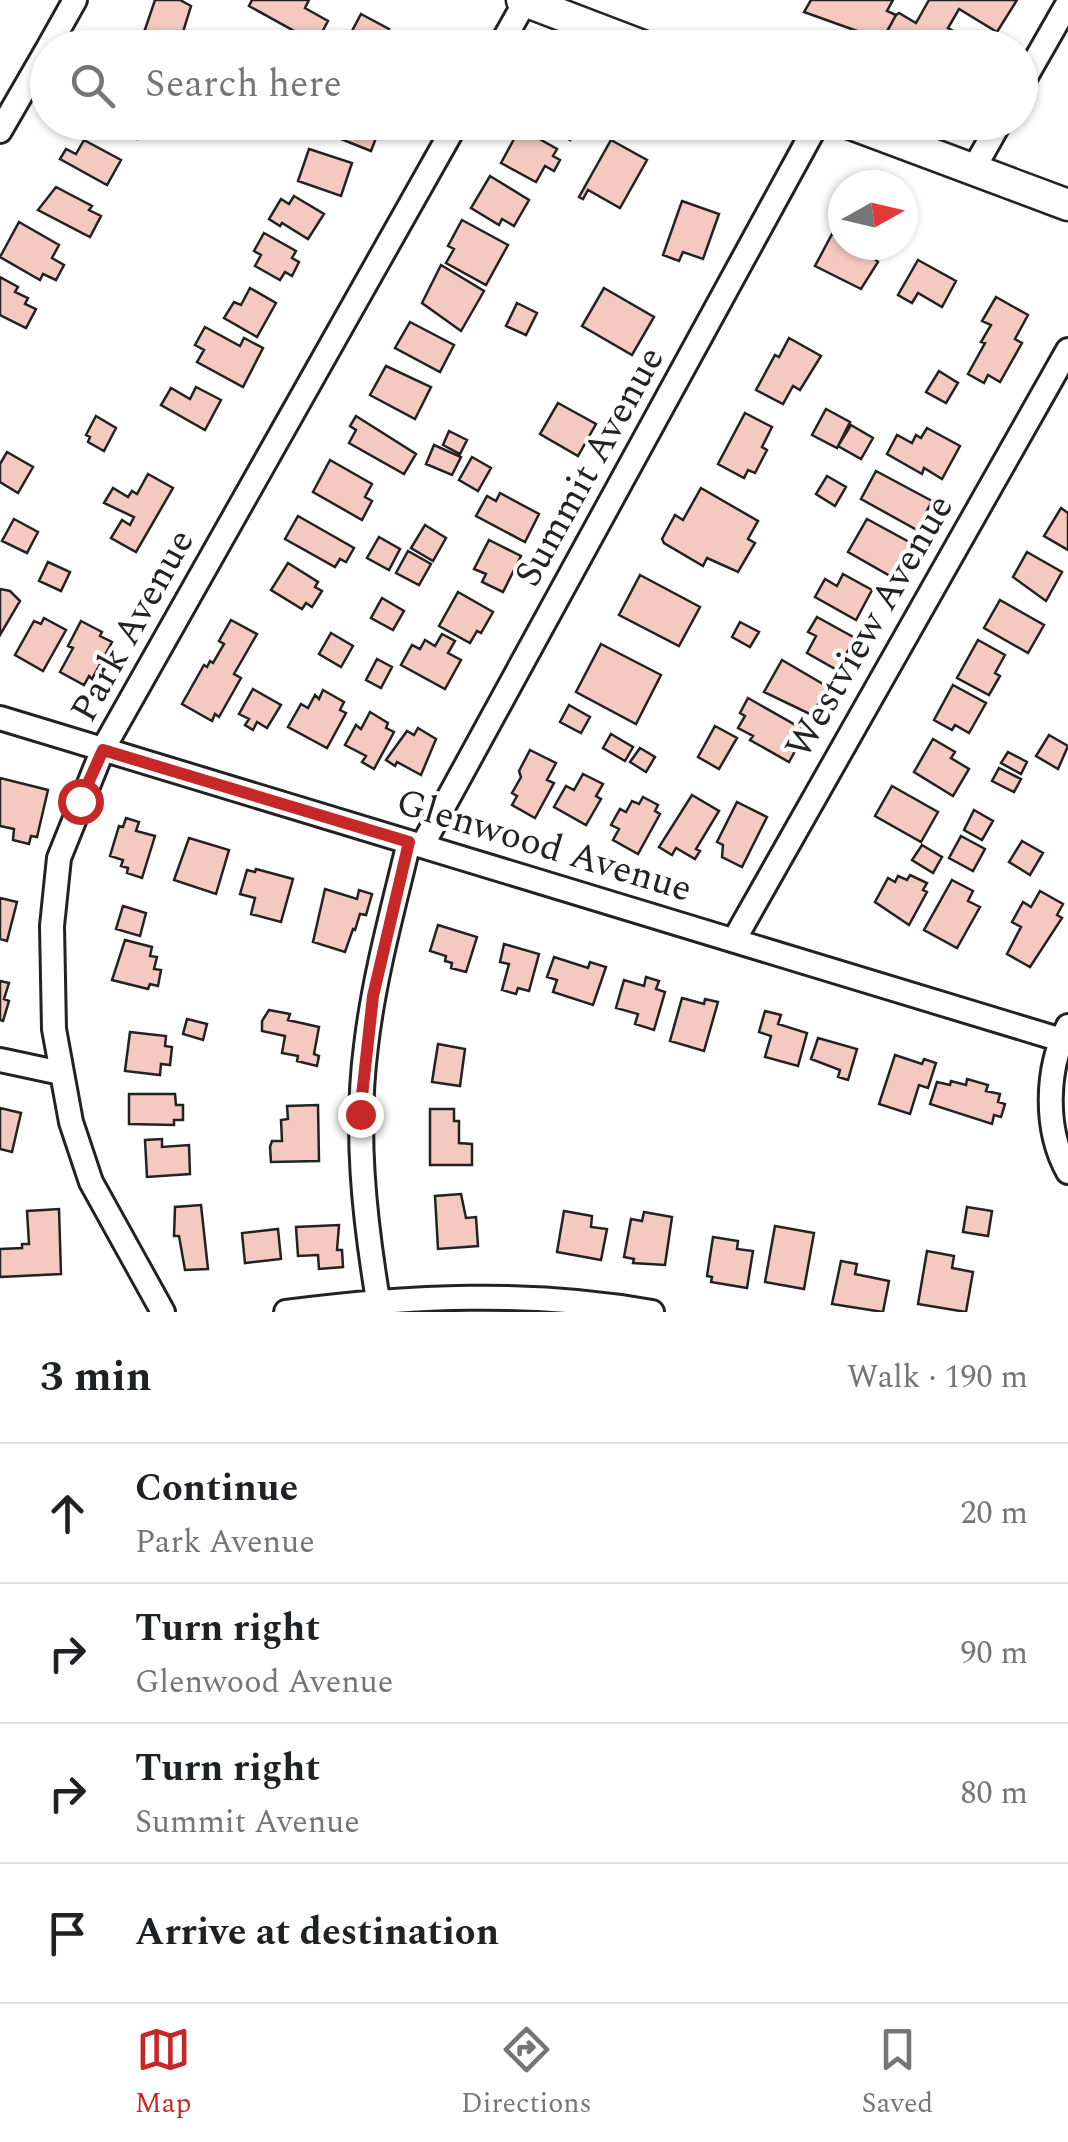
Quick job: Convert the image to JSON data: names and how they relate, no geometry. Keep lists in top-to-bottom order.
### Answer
{
  "streets": {
    "street": [
      "Summit Avenue",
      "Park Avenue",
      "Westview Avenue",
      "Glenwood Avenue"
    ]
  },
  "crossings": [
    ["Summit Avenue", "Glenwood Avenue"],
    ["Park Avenue", "Glenwood Avenue"],
    ["Westview Avenue", "Glenwood Avenue"]
  ],
  "north": "right",
  "page": {
    "search": "Search here",
    "heading": ["3 min", "Walk · 190 m"],
    "list": [
      ["Continue", "Park Avenue", "20 m"],
      ["Turn right", "Glenwood Avenue", "90 m"],
      ["Turn right", "Summit Avenue", "80 m"],
      "Arrive at destination"
    ],
    "nav": ["Map", "Directions", "Saved"]
  }
}
